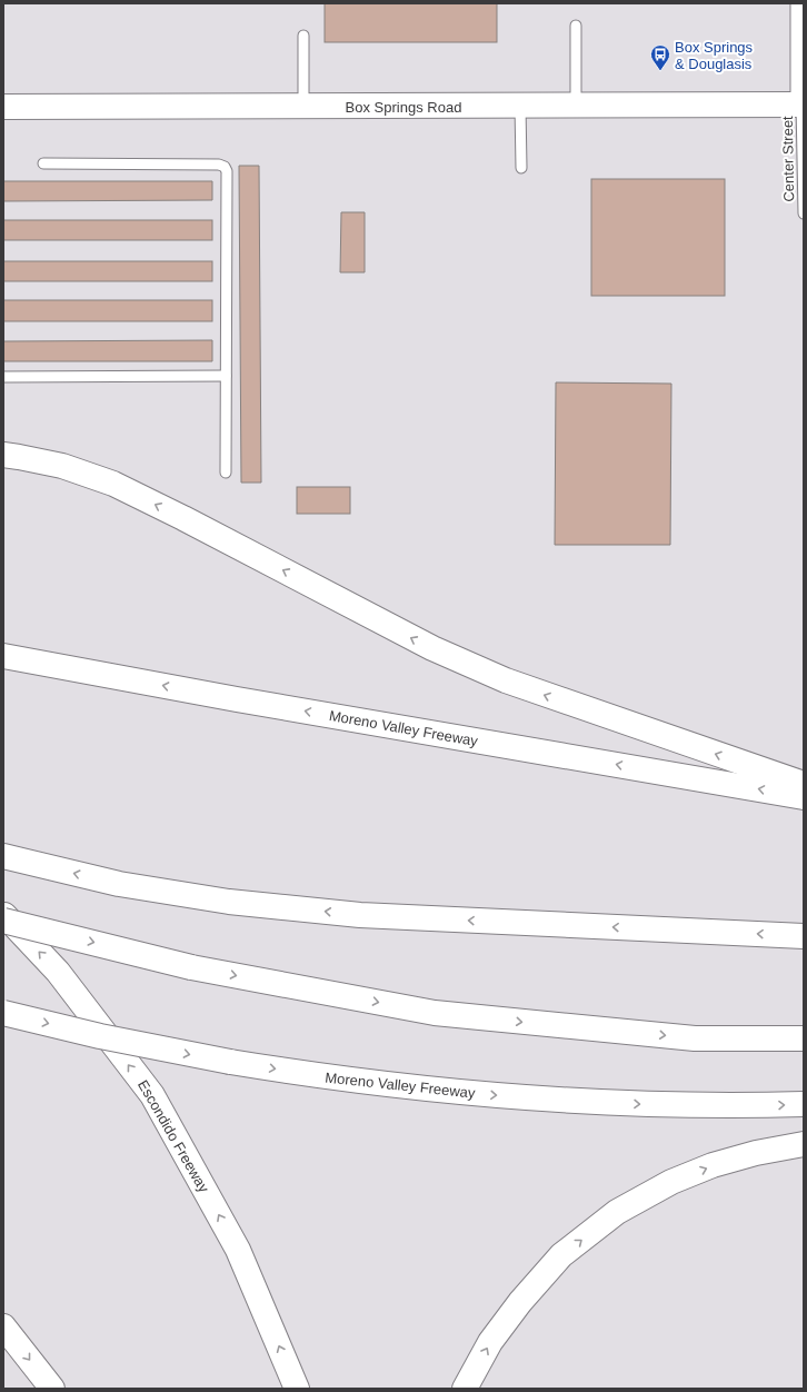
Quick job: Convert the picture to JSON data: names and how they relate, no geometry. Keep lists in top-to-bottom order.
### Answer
{
  "streets": {
    "main road": ["Box Springs Road", "Moreno Valley Freeway", "Escondido Freeway"],
    "lane": ["Center Street"]
  },
  "crossings": [
    ["Box Springs Road", "Center Street"]
  ],
  "one_way": ["Escondido Freeway"],
  "places": {
    "bus stop": ["Box Springs & Douglasis"]
  }
}
